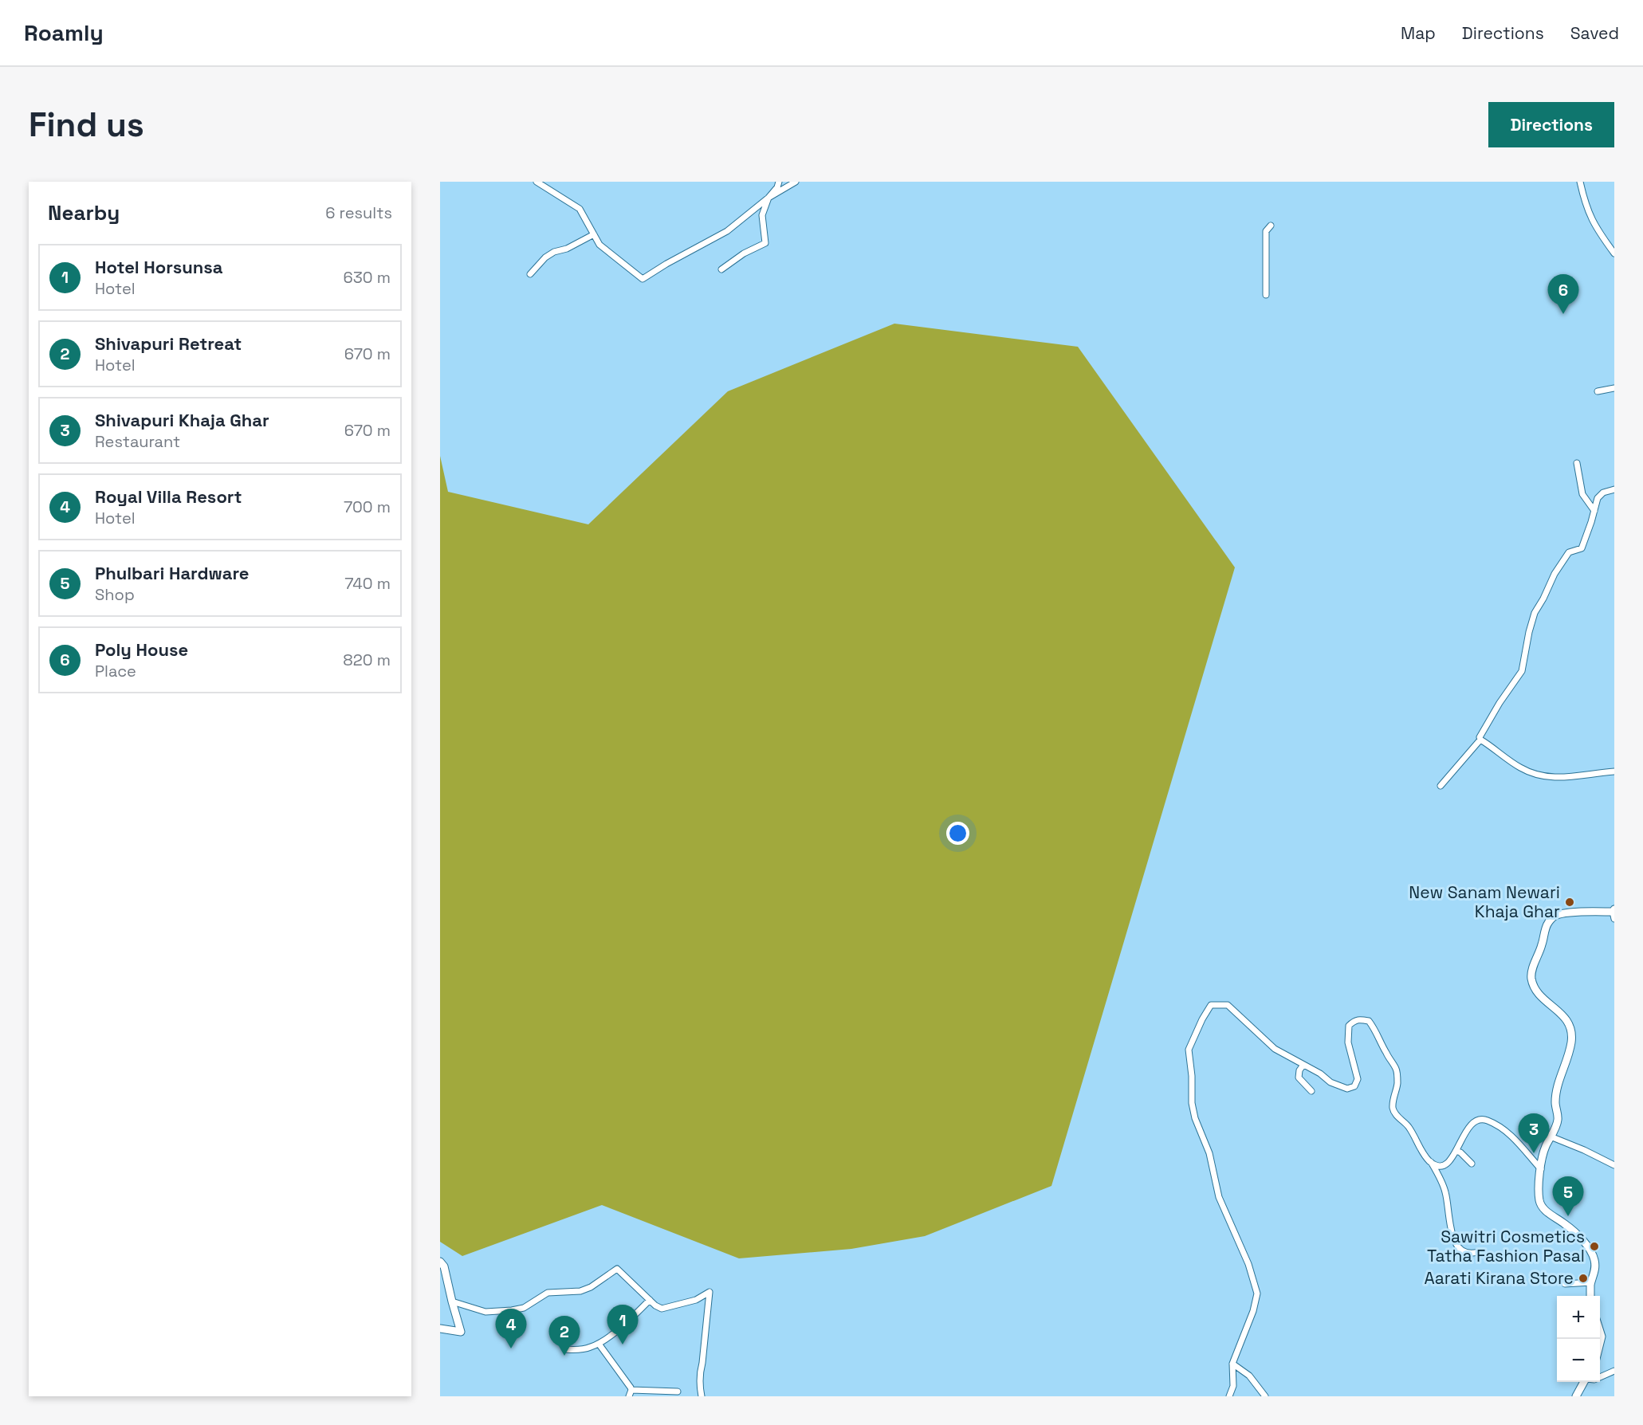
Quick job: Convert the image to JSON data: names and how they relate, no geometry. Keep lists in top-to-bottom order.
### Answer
{
  "places": ["New Sanam Newari Khaja Ghar", "Sawitri Cosmetics Tatha Fashion Pasal", "Aarati Kirana Store"],
  "page": {
    "header": "Roamly",
    "nav": ["Map", "Directions", "Saved"],
    "buttons": "Directions",
    "title": "Find us",
    "heading": ["Nearby", "6 results"],
    "list": [
      {
        "mark": "1",
        "name": "Hotel Horsunsa",
        "note": "Hotel",
        "value": "630 m"
      },
      {
        "mark": "2",
        "name": "Shivapuri Retreat",
        "note": "Hotel",
        "value": "670 m"
      },
      {
        "mark": "3",
        "name": "Shivapuri Khaja Ghar",
        "note": "Restaurant",
        "value": "670 m"
      },
      {
        "mark": "4",
        "name": "Royal Villa Resort",
        "note": "Hotel",
        "value": "700 m"
      },
      {
        "mark": "5",
        "name": "Phulbari Hardware",
        "note": "Shop",
        "value": "740 m"
      },
      {
        "mark": "6",
        "name": "Poly House",
        "note": "Place",
        "value": "820 m"
      }
    ],
    "pins": [
      "6",
      "3",
      "5",
      "1",
      "4",
      "2"
    ],
    "map_buttons": ["+", "−"]
  }
}
